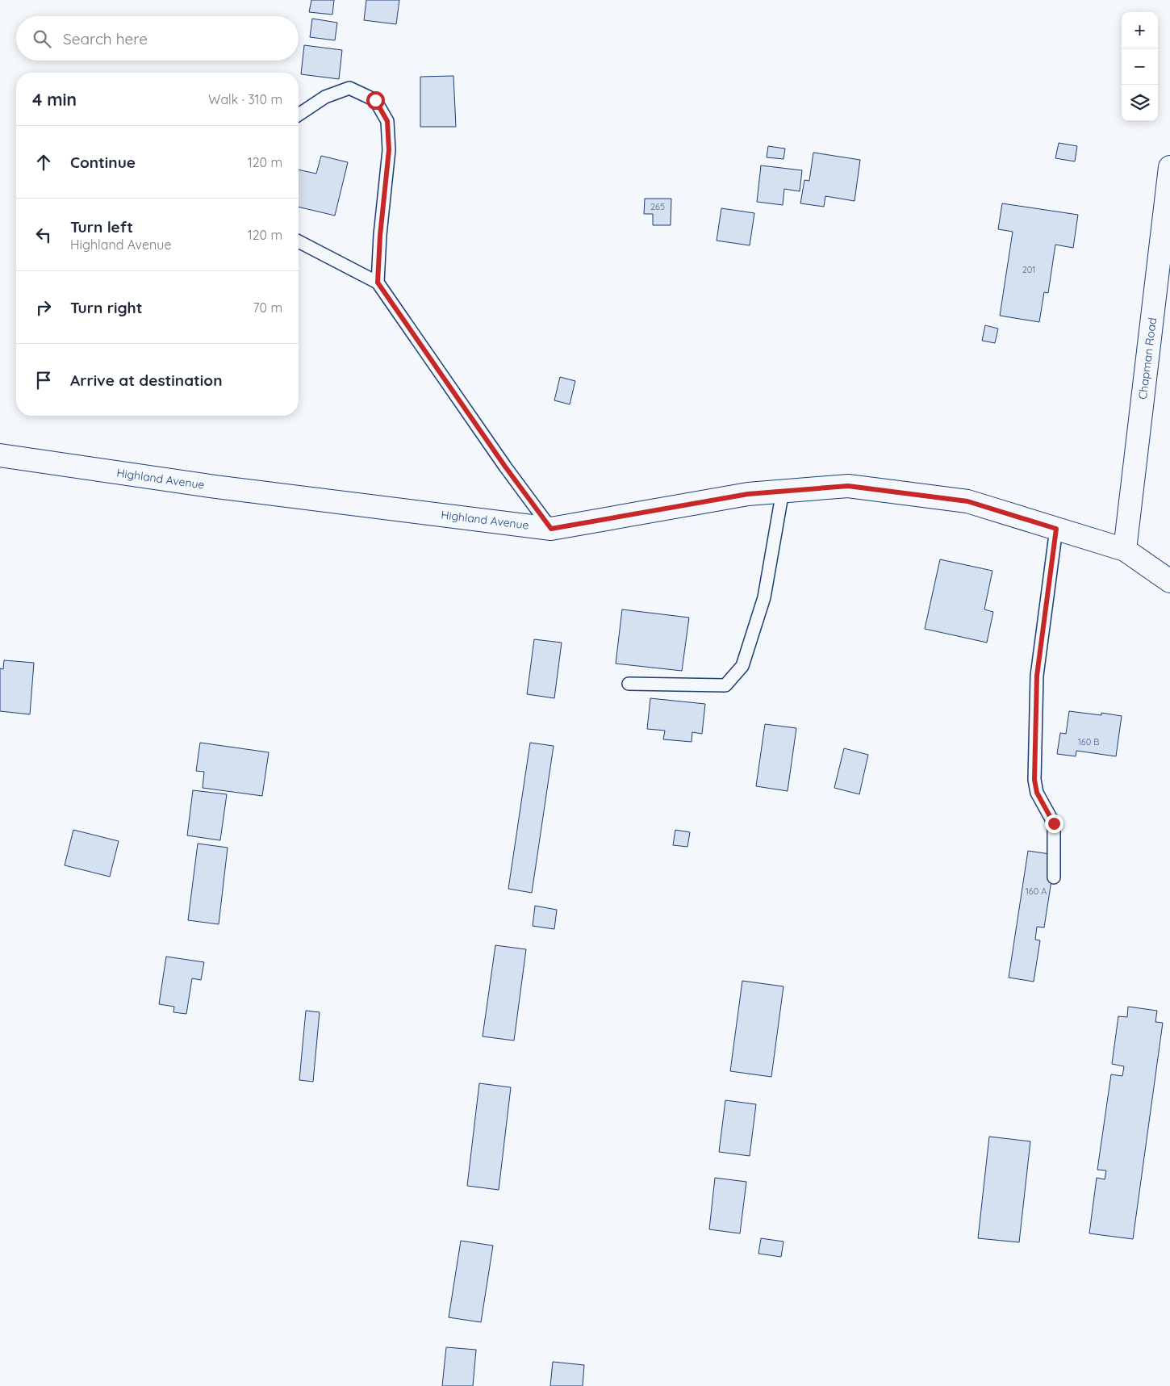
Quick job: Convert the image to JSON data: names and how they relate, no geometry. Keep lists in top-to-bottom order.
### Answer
{
  "streets": {
    "street": ["Chapman Road", "Highland Avenue"]
  },
  "crossings": [
    ["Chapman Road", "Highland Avenue"]
  ],
  "house_numbers": [
    "265",
    "201",
    "160 B",
    "160 A"
  ],
  "page": {
    "map_buttons": ["+", "−"],
    "search": "Search here",
    "heading": ["4 min", "Walk · 310 m"],
    "list": [
      ["Continue", "120 m"],
      ["Turn left", "Highland Avenue", "120 m"],
      ["Turn right", "70 m"],
      "Arrive at destination"
    ]
  }
}
